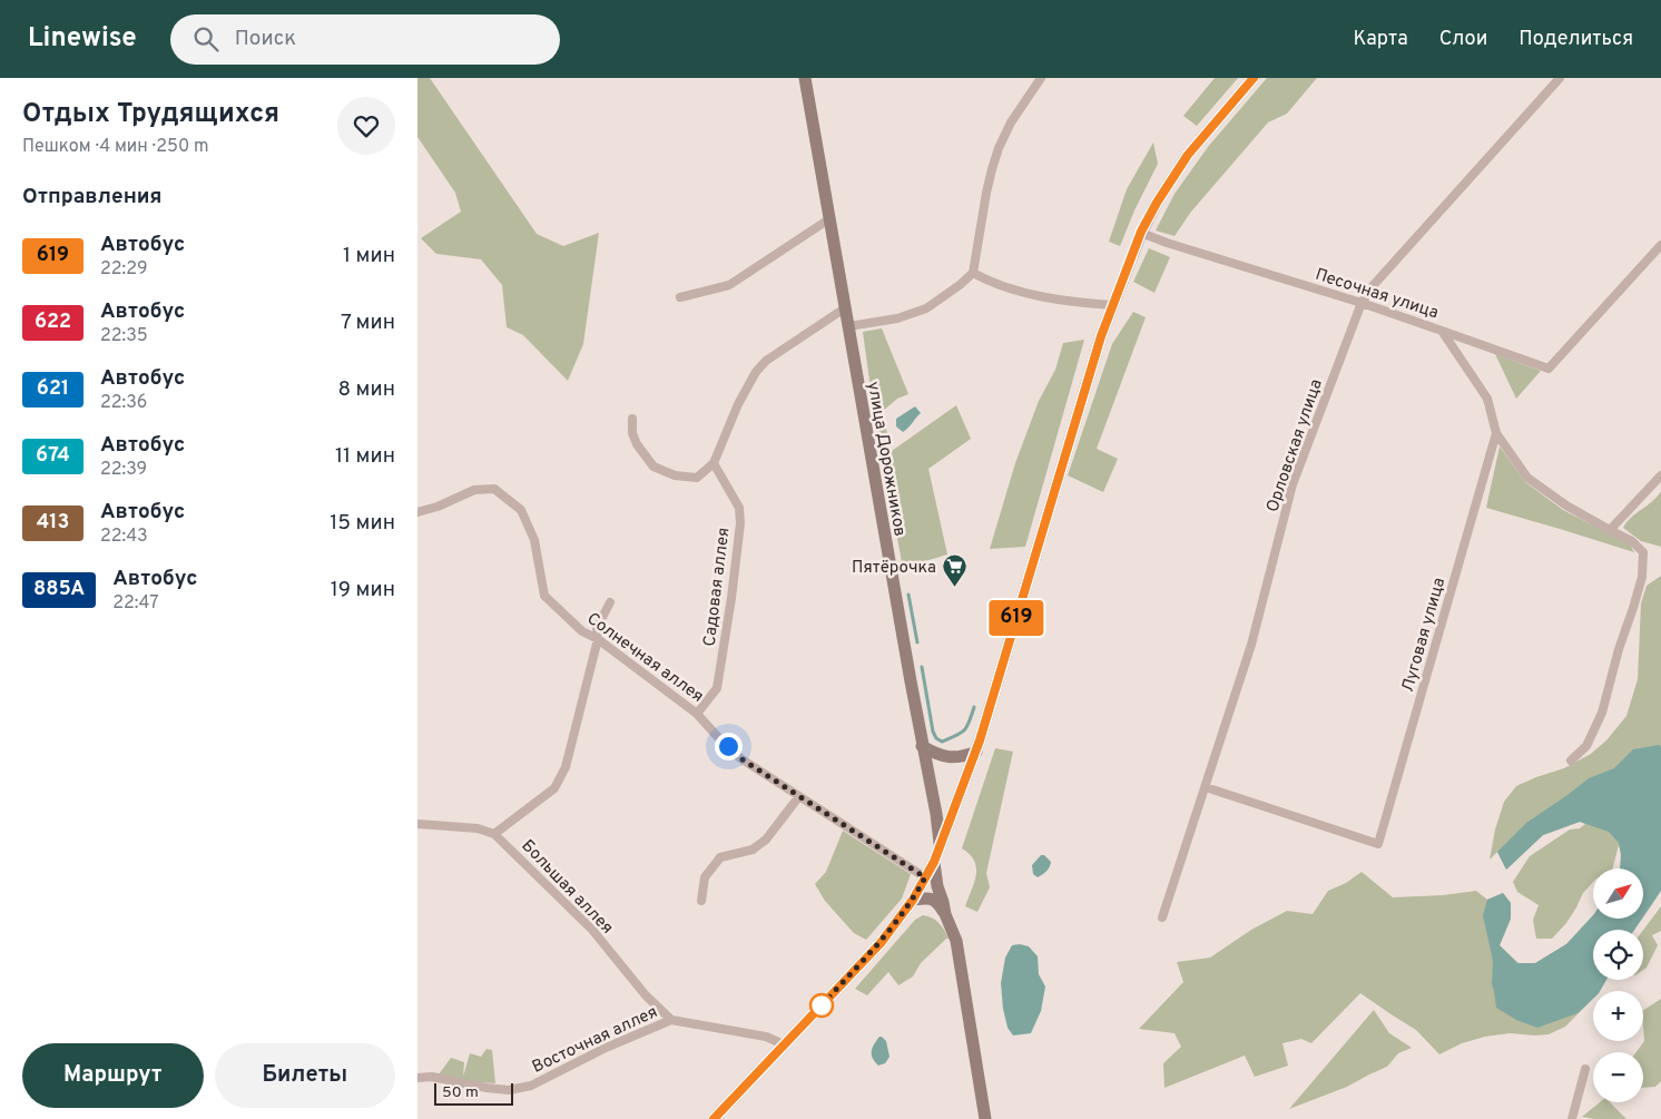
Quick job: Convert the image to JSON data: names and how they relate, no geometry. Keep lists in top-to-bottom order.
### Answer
{
  "streets": {
    "main road": ["улица Дорожников"],
    "street": [
      "Песочная улица",
      "Орловская улица",
      "Садовая аллея",
      "Луговая улица",
      "Солнечная аллея",
      "Большая аллея",
      "Восточная аллея"
    ]
  },
  "crossings": [
    ["Песочная улица", "Орловская улица"],
    ["Песочная улица", "Луговая улица"],
    ["Орловская улица", "Луговая улица"],
    ["Садовая аллея", "Солнечная аллея"],
    ["Большая аллея", "Восточная аллея"]
  ],
  "places": {
    "supermarket": ["Пятёрочка"]
  },
  "lines": ["bus line 619"],
  "scale_bar": "50 m",
  "north": "top right",
  "page": {
    "header": "Linewise",
    "search": "Поиск",
    "nav": ["Карта", "Слои", "Поделиться"],
    "heading": [
      ["Отдых Трудящихся", "Пешком · 4 мин · 250 m"],
      "Отправления"
    ],
    "on_map": "619",
    "list": [
      {
        "mark": "619",
        "name": "Автобус",
        "note": "22:29",
        "value": "1 мин"
      },
      {
        "mark": "622",
        "name": "Автобус",
        "note": "22:35",
        "value": "7 мин"
      },
      {
        "mark": "621",
        "name": "Автобус",
        "note": "22:36",
        "value": "8 мин"
      },
      {
        "mark": "674",
        "name": "Автобус",
        "note": "22:39",
        "value": "11 мин"
      },
      {
        "mark": "413",
        "name": "Автобус",
        "note": "22:43",
        "value": "15 мин"
      },
      {
        "mark": "885А",
        "name": "Автобус",
        "note": "22:47",
        "value": "19 мин"
      }
    ],
    "map_buttons": ["+", "−"],
    "buttons": ["Маршрут", "Билеты"],
    "scale": "50 m"
  }
}
